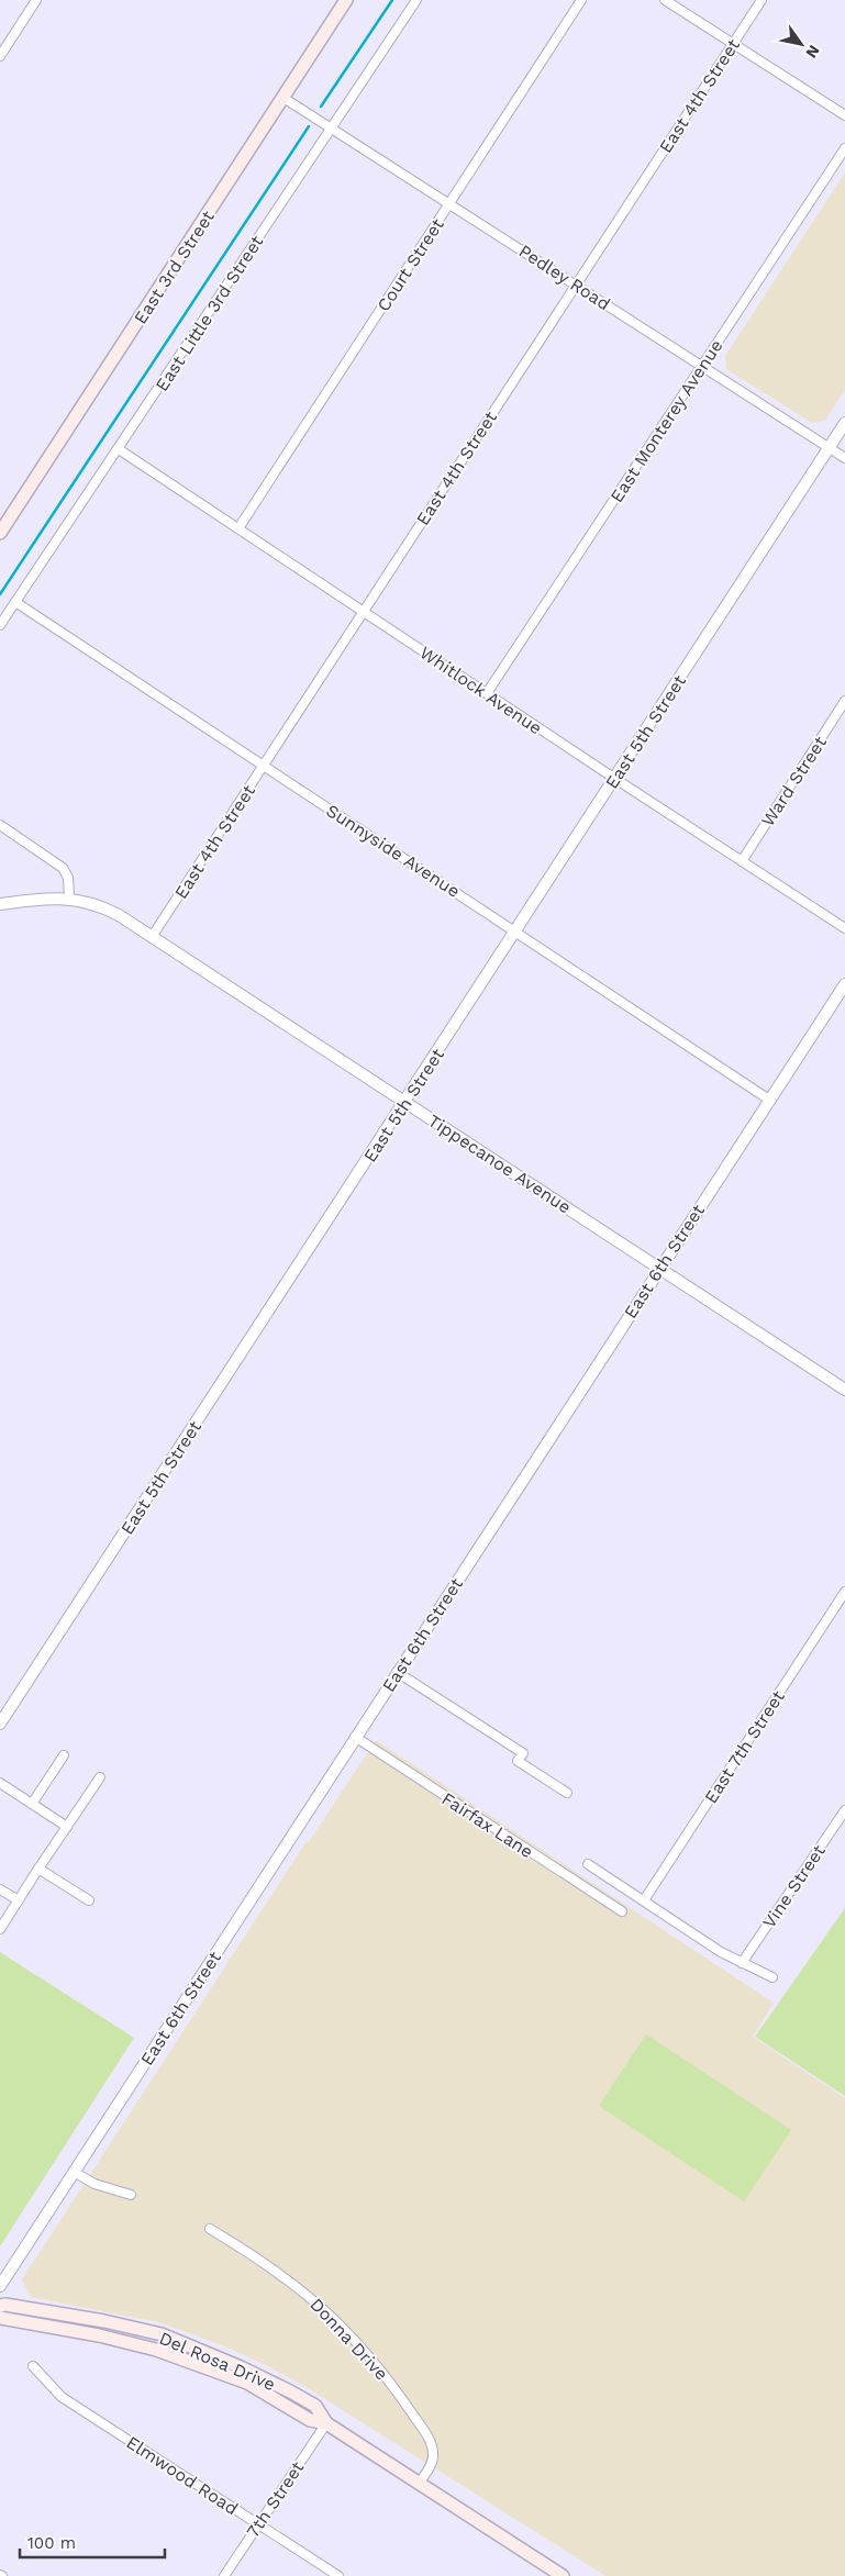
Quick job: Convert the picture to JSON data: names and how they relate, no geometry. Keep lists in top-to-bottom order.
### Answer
{
  "streets": {
    "main road": ["East 3rd Street", "Del Rosa Drive"],
    "street": [
      "East 4th Street",
      "Court Street",
      "Pedley Road",
      "East Little 3rd Street",
      "East Monterey Avenue",
      "Whitlock Avenue",
      "East 5th Street",
      "Ward Street",
      "Sunnyside Avenue",
      "Tippecanoe Avenue",
      "East 6th Street",
      "East 7th Street",
      "Fairfax Lane",
      "Vine Street",
      "Donna Drive",
      "Elmwood Road",
      "7th Street"
    ]
  },
  "crossings": [
    ["East 4th Street", "Pedley Road"],
    ["East 4th Street", "Whitlock Avenue"],
    ["East 4th Street", "Sunnyside Avenue"],
    ["East 4th Street", "Tippecanoe Avenue"],
    ["Court Street", "Pedley Road"],
    ["Court Street", "Whitlock Avenue"],
    ["East 3rd Street", "Pedley Road"],
    ["Pedley Road", "East Little 3rd Street"],
    ["Pedley Road", "East Monterey Avenue"],
    ["Pedley Road", "East 5th Street"],
    ["East Little 3rd Street", "Whitlock Avenue"],
    ["East Little 3rd Street", "Sunnyside Avenue"],
    ["East Monterey Avenue", "Whitlock Avenue"],
    ["Whitlock Avenue", "East 5th Street"],
    ["Whitlock Avenue", "Ward Street"],
    ["East 5th Street", "Sunnyside Avenue"],
    ["East 5th Street", "Tippecanoe Avenue"],
    ["Sunnyside Avenue", "East 6th Street"],
    ["Tippecanoe Avenue", "East 6th Street"],
    ["East 6th Street", "Fairfax Lane"],
    ["Donna Drive", "Del Rosa Drive"],
    ["Del Rosa Drive", "7th Street"],
    ["Elmwood Road", "7th Street"]
  ],
  "scale_bar": "100 m",
  "north": "bottom right"
}
